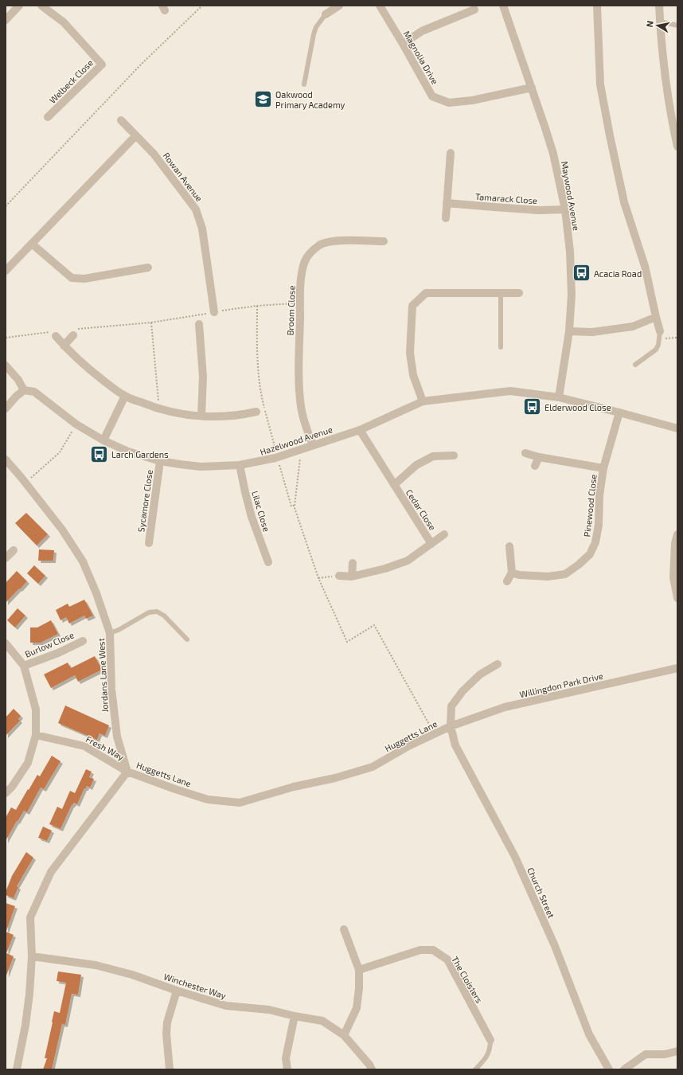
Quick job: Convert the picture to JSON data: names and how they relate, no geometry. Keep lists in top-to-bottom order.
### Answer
{
  "streets": {
    "street": [
      "Magnolia Drive",
      "Welbeck Close",
      "Rowan Avenue",
      "Maywood Avenue",
      "Tamarack Close",
      "Broom Close",
      "Hazelwood Avenue",
      "Sycamore Close",
      "Pinewood Close",
      "Cedar Close",
      "Lilac Close",
      "Burlow Close",
      "Jordans Lane West",
      "Willingdon Park Drive",
      "Huggetts Lane",
      "Fresh Way",
      "Church Street",
      "The Cloisters",
      "Winchester Way"
    ]
  },
  "crossings": [
    ["Magnolia Drive", "Maywood Avenue"],
    ["Maywood Avenue", "Tamarack Close"],
    ["Maywood Avenue", "Hazelwood Avenue"],
    ["Broom Close", "Hazelwood Avenue"],
    ["Hazelwood Avenue", "Sycamore Close"],
    ["Hazelwood Avenue", "Pinewood Close"],
    ["Hazelwood Avenue", "Cedar Close"],
    ["Hazelwood Avenue", "Lilac Close"],
    ["Jordans Lane West", "Huggetts Lane"],
    ["Jordans Lane West", "Fresh Way"],
    ["Willingdon Park Drive", "Huggetts Lane"],
    ["Willingdon Park Drive", "Church Street"],
    ["Huggetts Lane", "Fresh Way"],
    ["Huggetts Lane", "Church Street"],
    ["Huggetts Lane", "Winchester Way"]
  ],
  "places": {
    "school or university": ["Oakwood Primary Academy"],
    "bus stop": ["Acacia Road", "Elderwood Close", "Larch Gardens"]
  },
  "north": "left"
}
